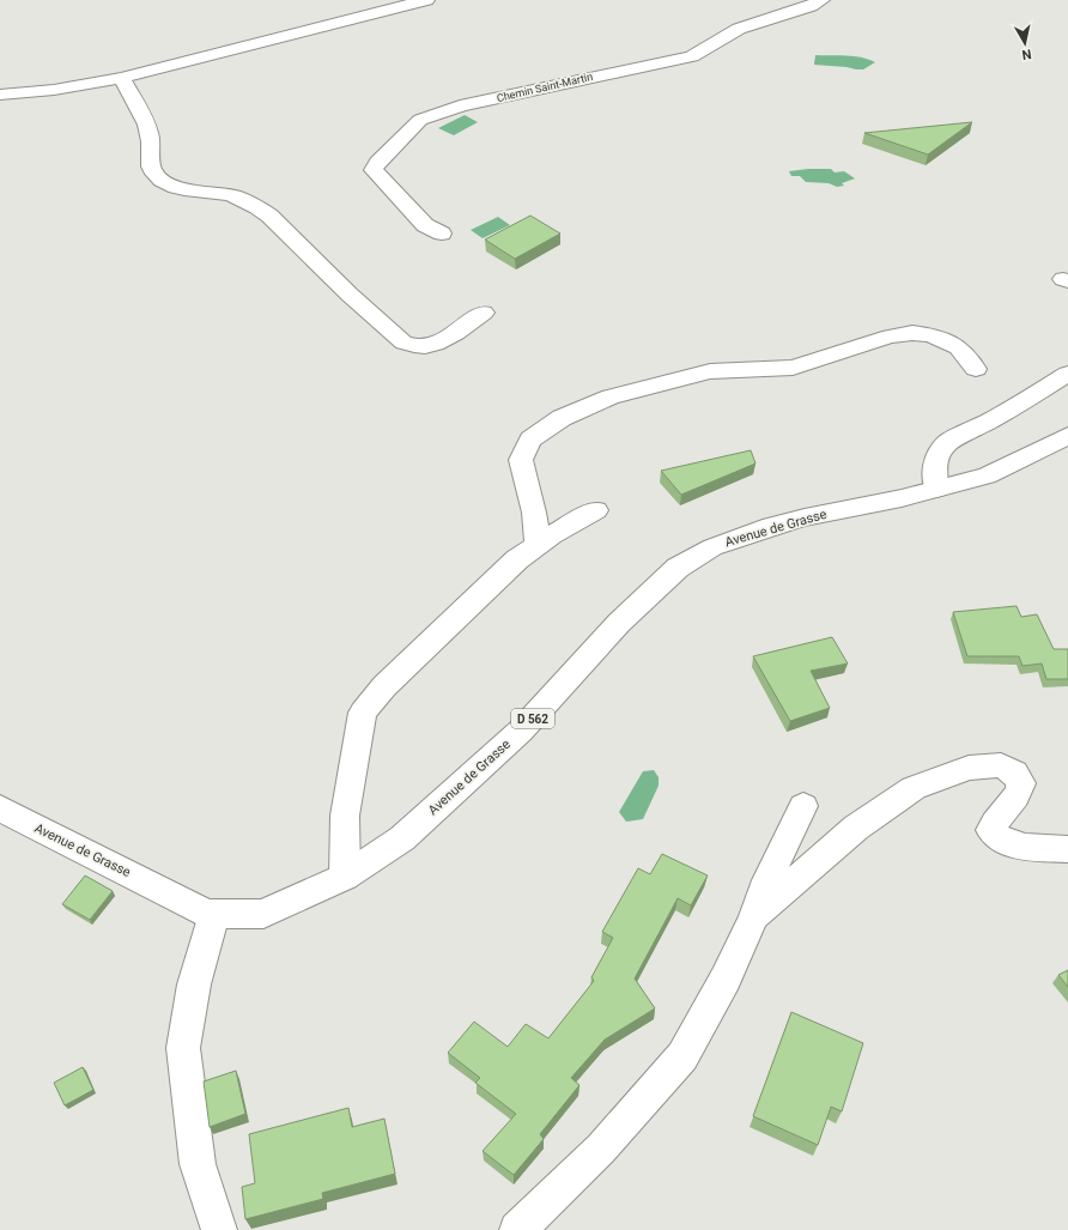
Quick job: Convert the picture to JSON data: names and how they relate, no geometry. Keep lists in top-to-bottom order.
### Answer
{
  "streets": {
    "street": ["Chemin Saint-Martin", "Avenue de Grasse", "D 562"]
  },
  "north": "bottom"
}
